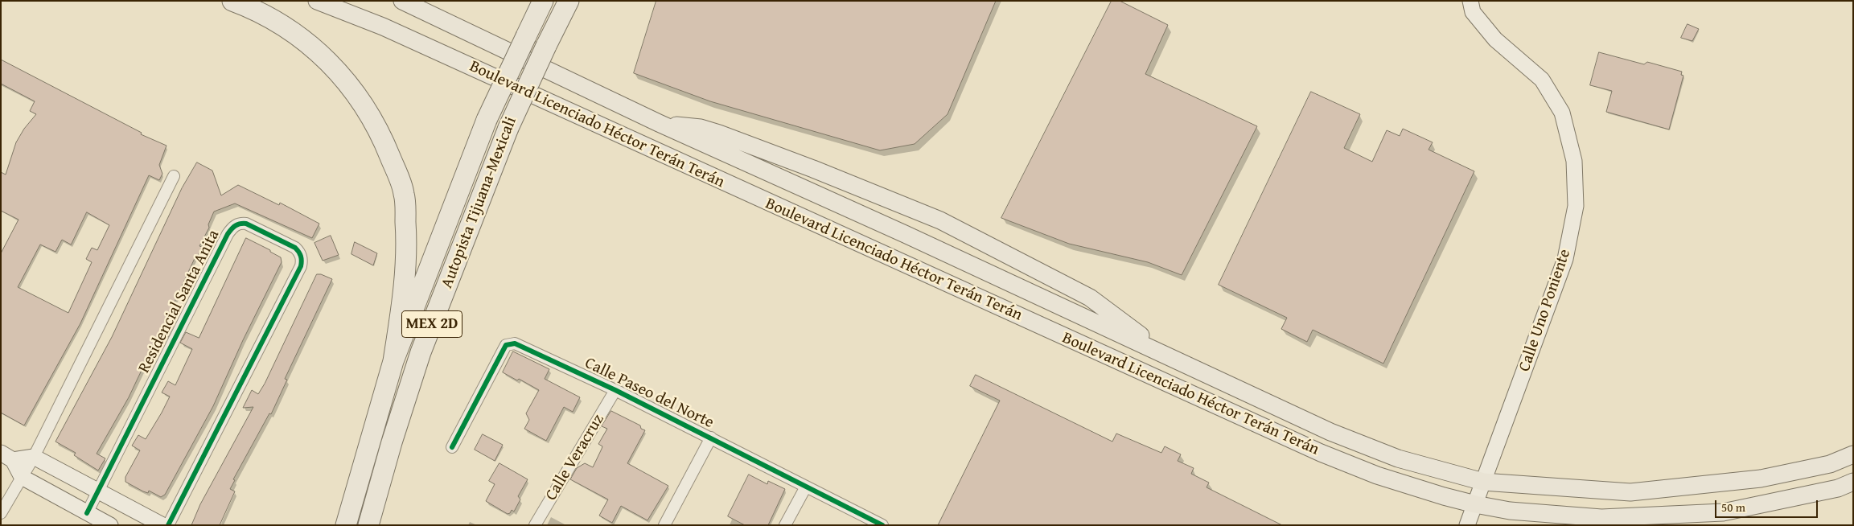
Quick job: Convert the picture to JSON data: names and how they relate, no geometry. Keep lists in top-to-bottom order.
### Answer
{
  "streets": {
    "highway": ["Autopista Tijuana-Mexicali", "MEX 2D"],
    "main road": ["Boulevard Licenciado Héctor Terán Terán", "Calle Uno Poniente"],
    "street": ["Residencial Santa Anita", "Calle Paseo del Norte", "Calle Veracruz"]
  },
  "crossings": [
    ["Boulevard Licenciado Héctor Terán Terán", "Calle Uno Poniente"],
    ["Calle Paseo del Norte", "Calle Veracruz"]
  ],
  "scale_bar": "50 m"
}
